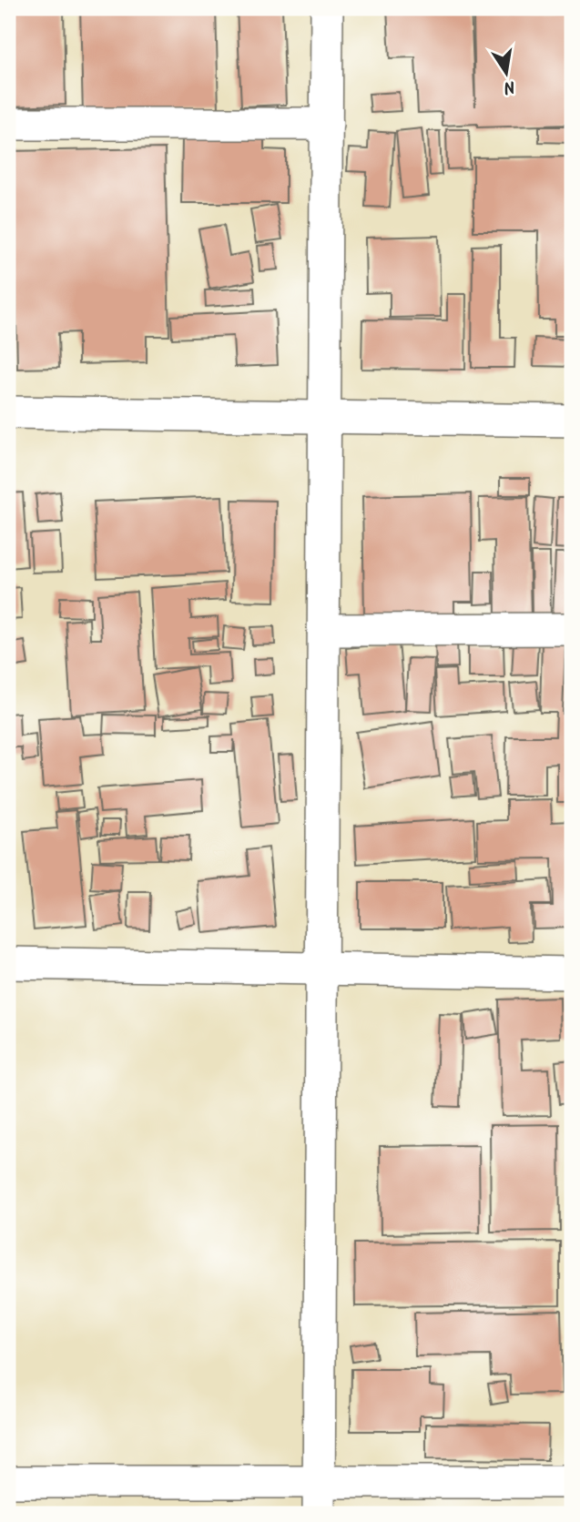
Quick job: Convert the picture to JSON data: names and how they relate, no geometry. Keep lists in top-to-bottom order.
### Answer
{
  "north": "bottom"
}
